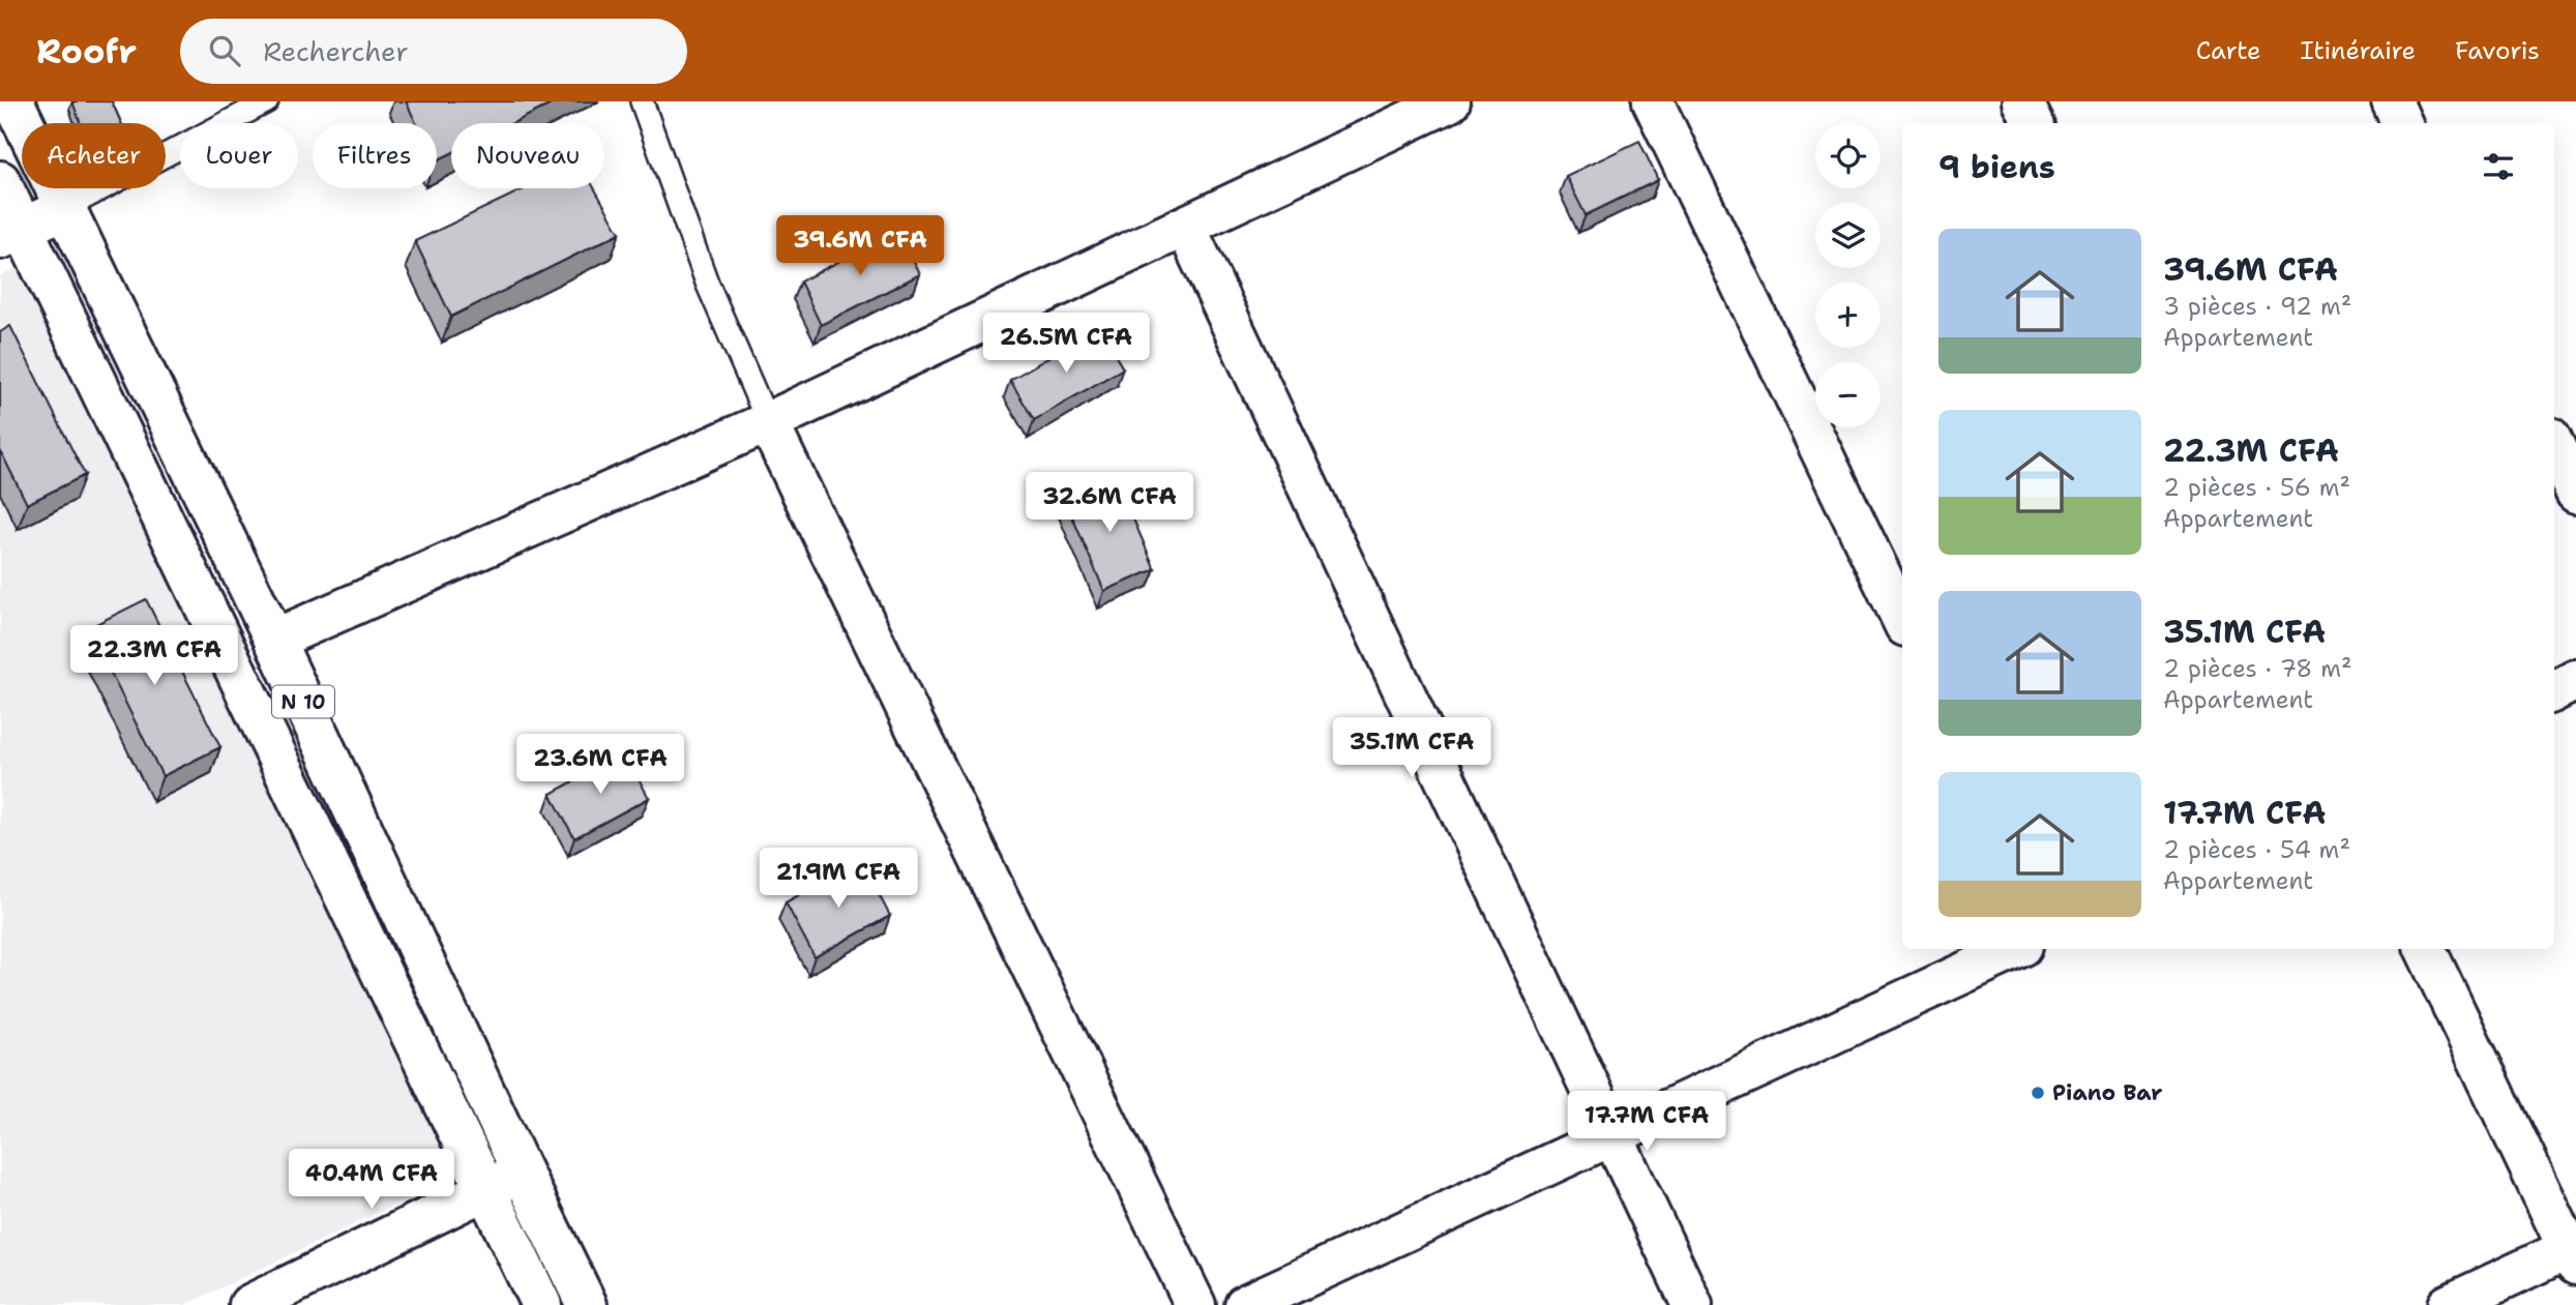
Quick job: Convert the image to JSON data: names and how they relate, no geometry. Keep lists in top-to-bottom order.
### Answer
{
  "streets": {
    "street": ["N 10"]
  },
  "places": ["Piano Bar"],
  "page": {
    "header": "Roofr",
    "search": "Rechercher",
    "nav": ["Carte", "Itinéraire", "Favoris"],
    "map_buttons": ["+", "−"],
    "chip": [
      "Acheter",
      "Louer",
      "Filtres",
      "Nouveau"
    ],
    "heading": "9 biens",
    "list": [
      {
        "name": "39.6M CFA",
        "note": "3 pièces · 92 m² · Appartement"
      },
      {
        "name": "22.3M CFA",
        "note": "2 pièces · 56 m² · Appartement"
      },
      {
        "name": "35.1M CFA",
        "note": "2 pièces · 78 m² · Appartement"
      },
      {
        "name": "17.7M CFA",
        "note": "2 pièces · 54 m² · Appartement"
      }
    ],
    "price": [
      "39.6M CFA",
      "26.5M CFA",
      "32.6M CFA",
      "22.3M CFA",
      "35.1M CFA",
      "23.6M CFA",
      "21.9M CFA",
      "17.7M CFA",
      "40.4M CFA"
    ]
  }
}
